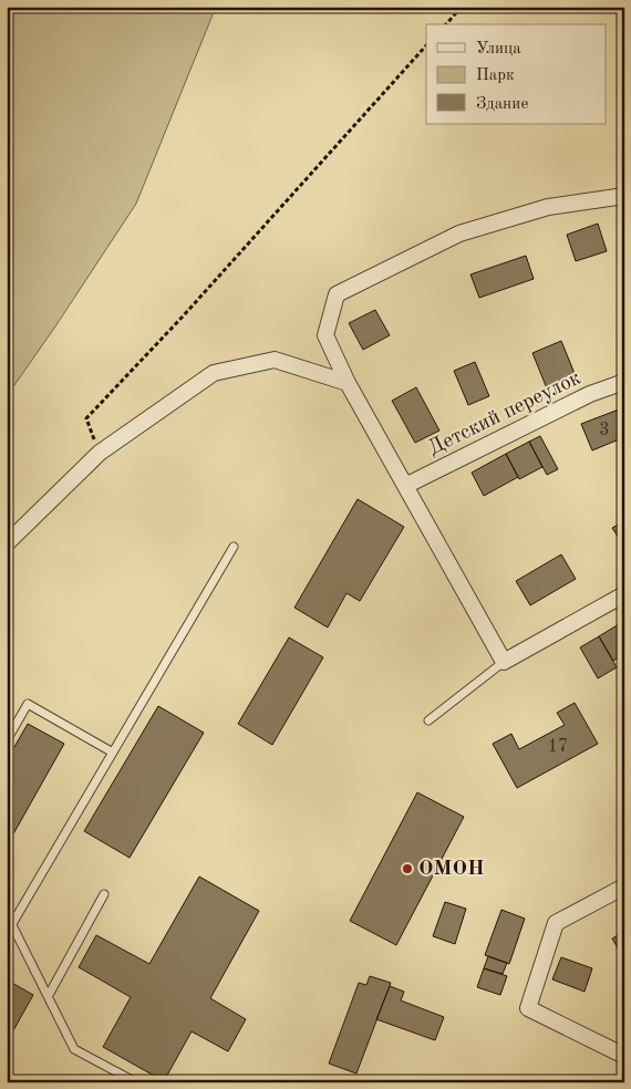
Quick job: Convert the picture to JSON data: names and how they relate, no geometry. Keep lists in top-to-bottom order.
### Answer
{
  "streets": {
    "street": ["Детский переулок"]
  },
  "places": ["ОМОН"],
  "house_numbers": ["3", "17"],
  "legend": ["Улица", "Парк", "Здание"]
}
